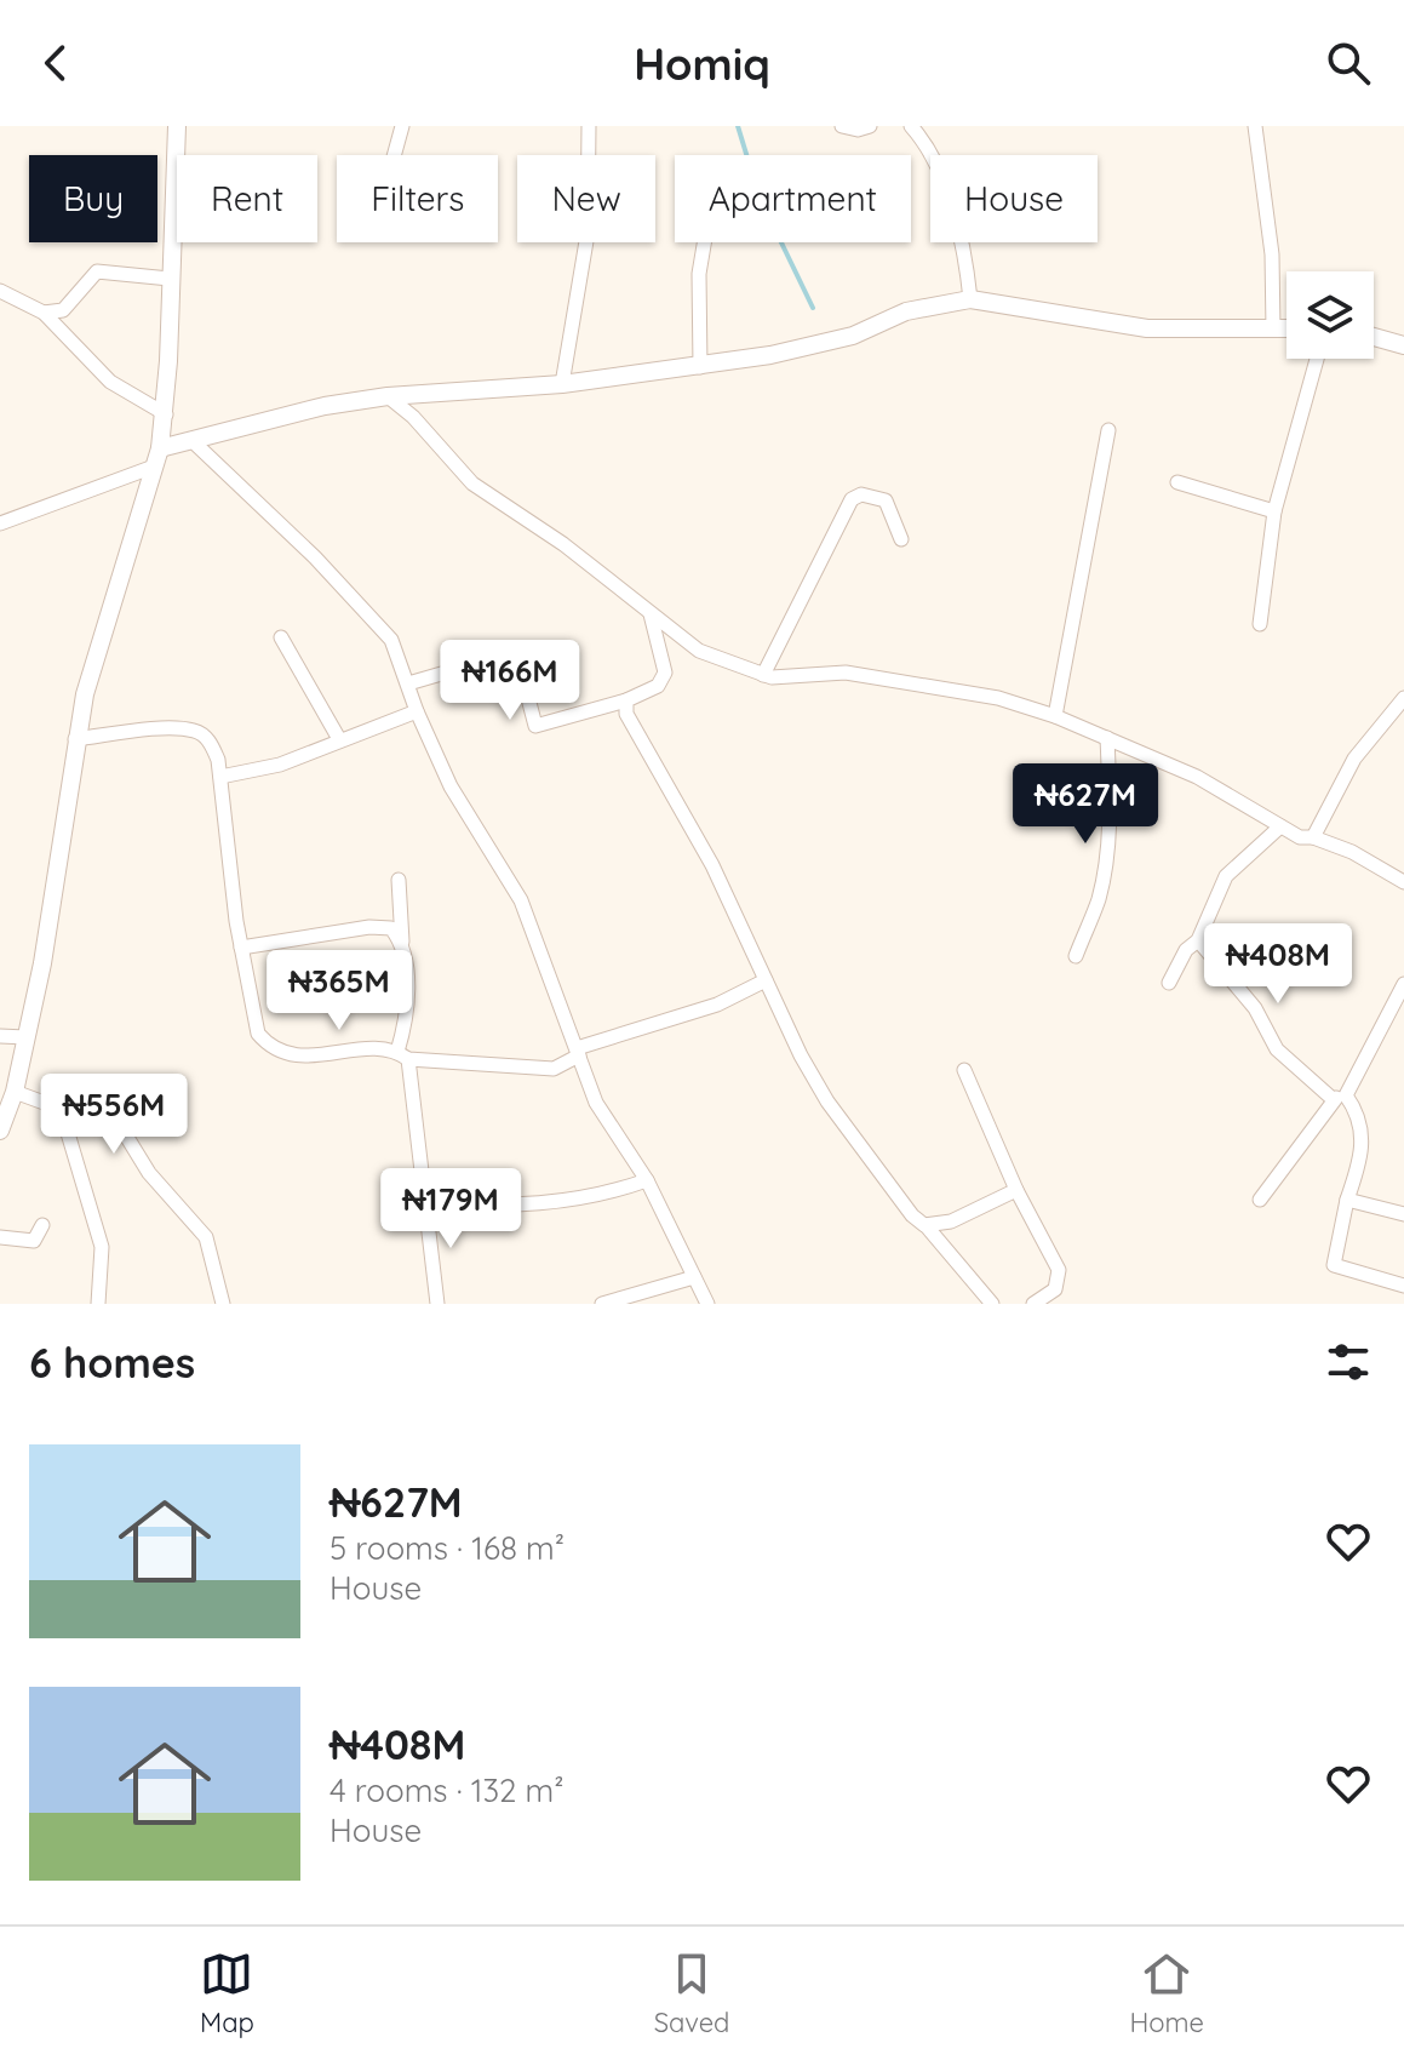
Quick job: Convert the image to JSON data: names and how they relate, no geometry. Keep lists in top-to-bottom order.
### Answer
{
  "page": {
    "header": "Homiq",
    "chip": [
      "Buy",
      "Rent",
      "Filters",
      "New",
      "Apartment",
      "House"
    ],
    "price": [
      "₦166M",
      "₦627M",
      "₦408M",
      "₦365M",
      "₦556M",
      "₦179M"
    ],
    "heading": "6 homes",
    "list": [
      {
        "name": "₦627M",
        "note": "5 rooms · 168 m² · House"
      },
      {
        "name": "₦408M",
        "note": "4 rooms · 132 m² · House"
      }
    ],
    "tabs": ["Map", "Saved", "Home"]
  }
}
